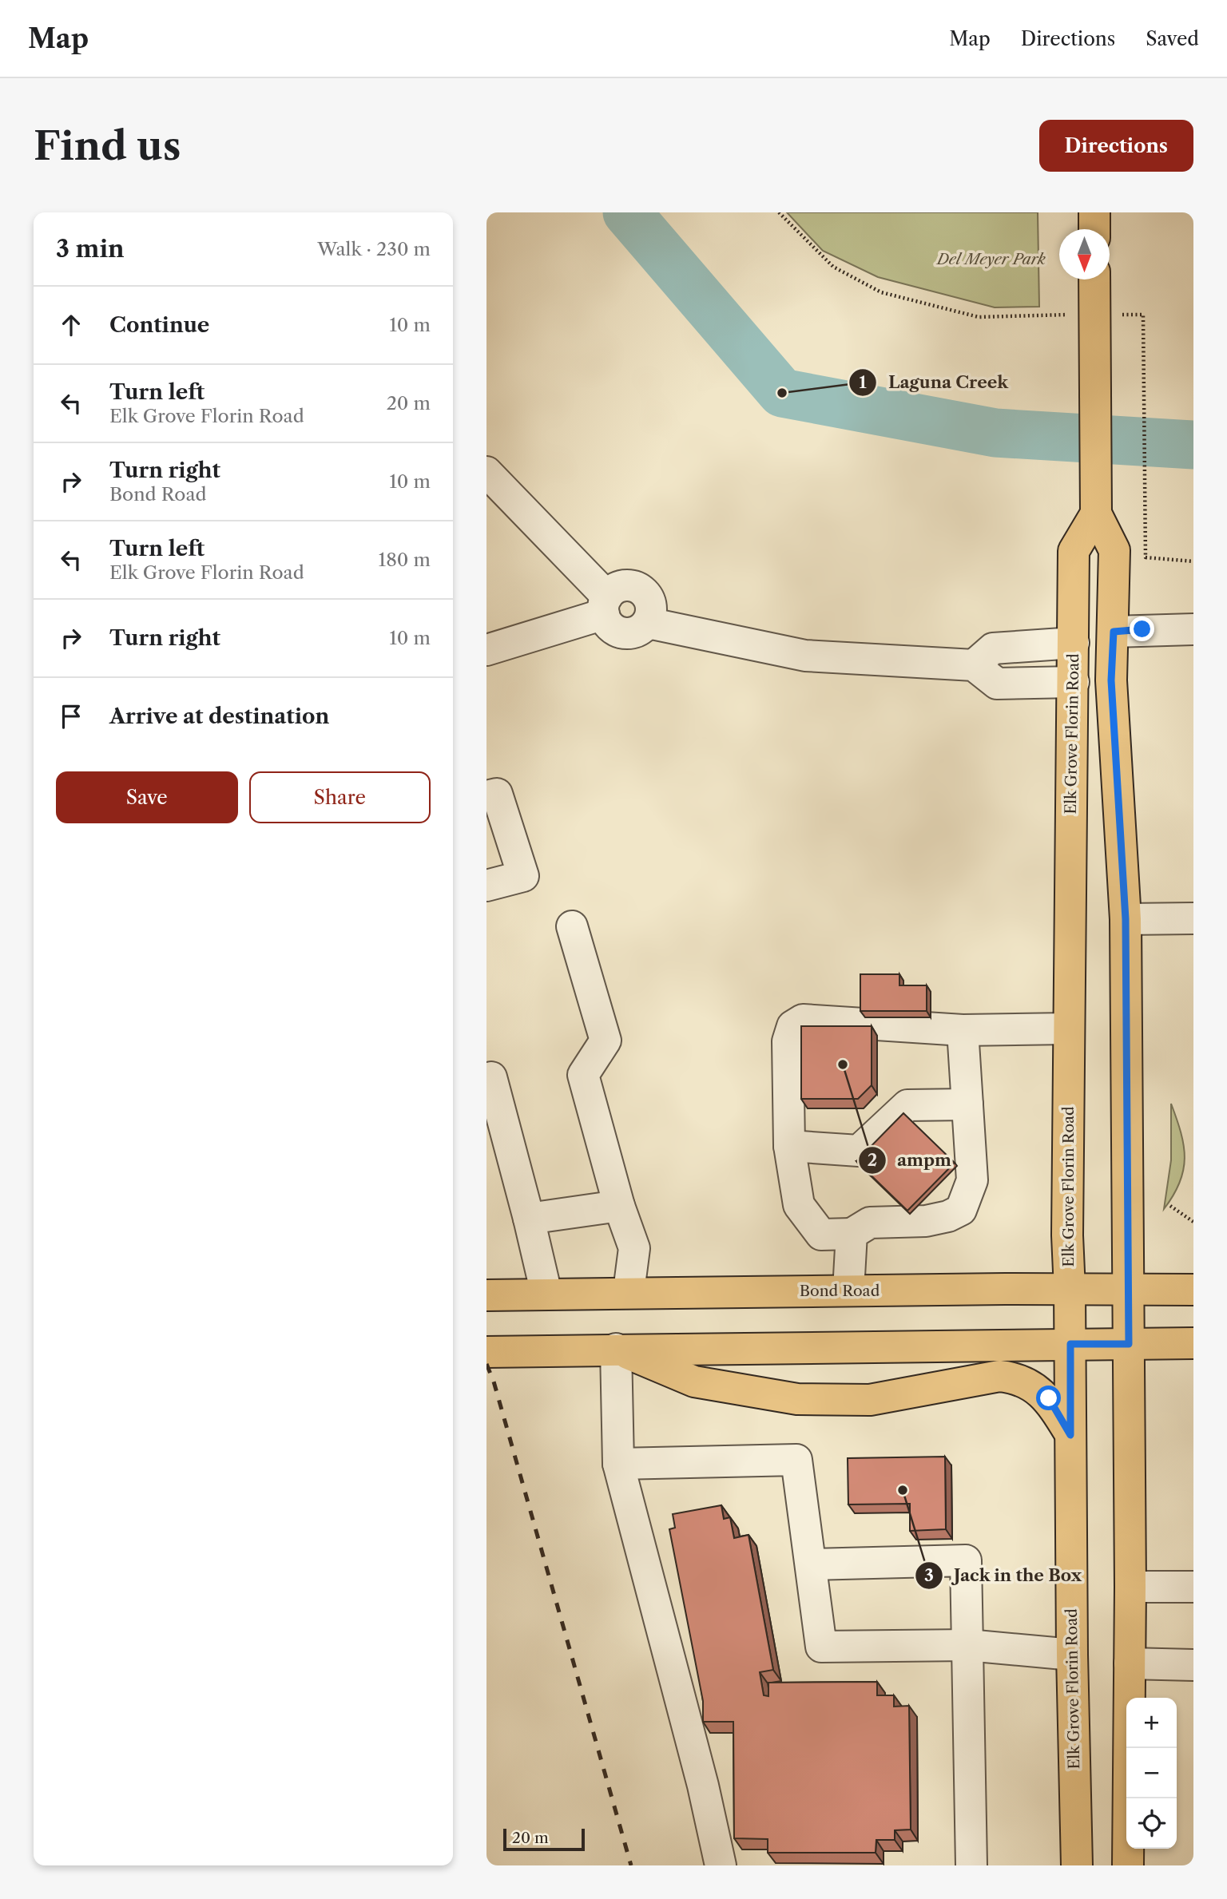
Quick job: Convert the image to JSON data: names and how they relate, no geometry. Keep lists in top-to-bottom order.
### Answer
{
  "streets": {
    "main road": ["Elk Grove Florin Road", "Bond Road"]
  },
  "crossings": [
    ["Elk Grove Florin Road", "Bond Road"]
  ],
  "parks": ["Del Meyer Park"],
  "places": ["Laguna Creek", "ampm", "Jack in the Box"],
  "scale_bar": "20 m",
  "north": "bottom",
  "page": {
    "header": "Map",
    "nav": ["Map", "Directions", "Saved"],
    "buttons": [
      "Directions",
      ["Save", "Share"]
    ],
    "title": "Find us",
    "heading": ["3 min", "Walk · 230 m"],
    "list": [
      ["Continue", "10 m"],
      ["Turn left", "Elk Grove Florin Road", "20 m"],
      ["Turn right", "Bond Road", "10 m"],
      ["Turn left", "Elk Grove Florin Road", "180 m"],
      ["Turn right", "10 m"],
      "Arrive at destination"
    ],
    "map_buttons": ["+", "−"],
    "scale": "20 m"
  }
}
